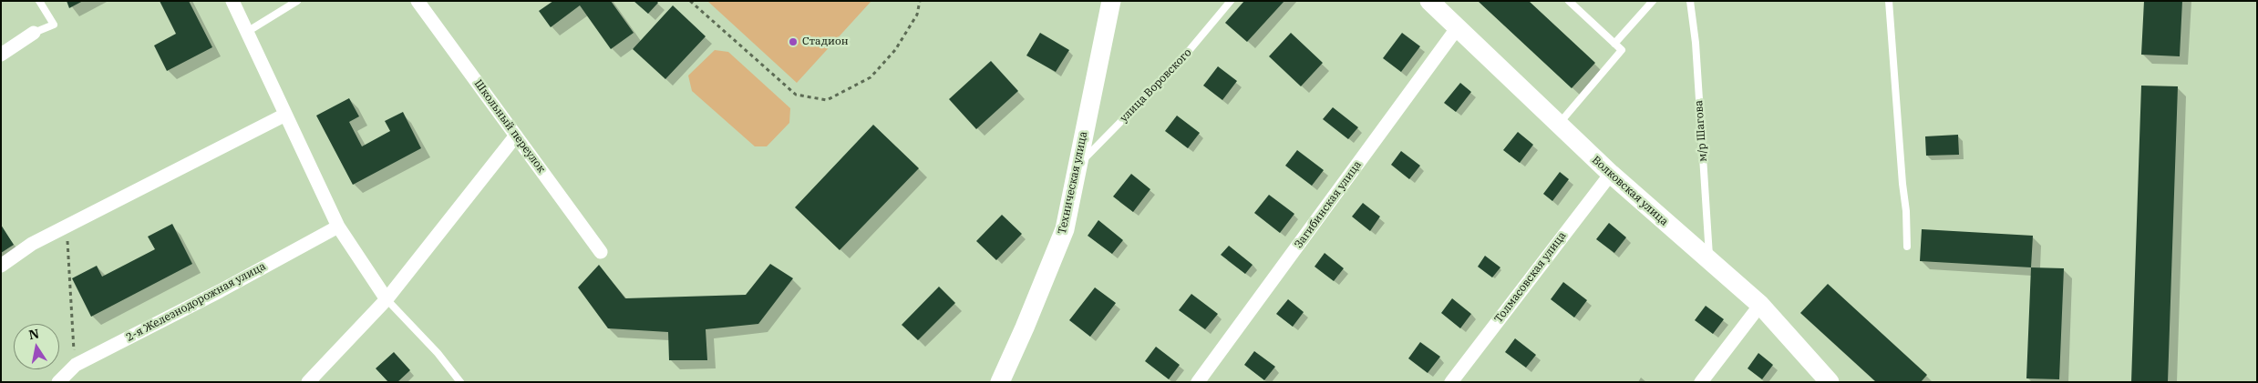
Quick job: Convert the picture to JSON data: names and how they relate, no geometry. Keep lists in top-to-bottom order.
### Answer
{
  "streets": {
    "main road": ["Техническая улица", "Волковская улица"],
    "street": [
      "Школьный переулок",
      "Загибинская улица",
      "Толмасовская улица",
      "2-я Железнодорожная улица"
    ],
    "lane": ["улица Воровского", "м/р Шагова"]
  },
  "crossings": [
    ["улица Воровского", "Техническая улица"],
    ["м/р Шагова", "Волковская улица"],
    ["Волковская улица", "Загибинская улица"],
    ["Волковская улица", "Толмасовская улица"]
  ],
  "places": ["Стадион"],
  "north": "top"
}
